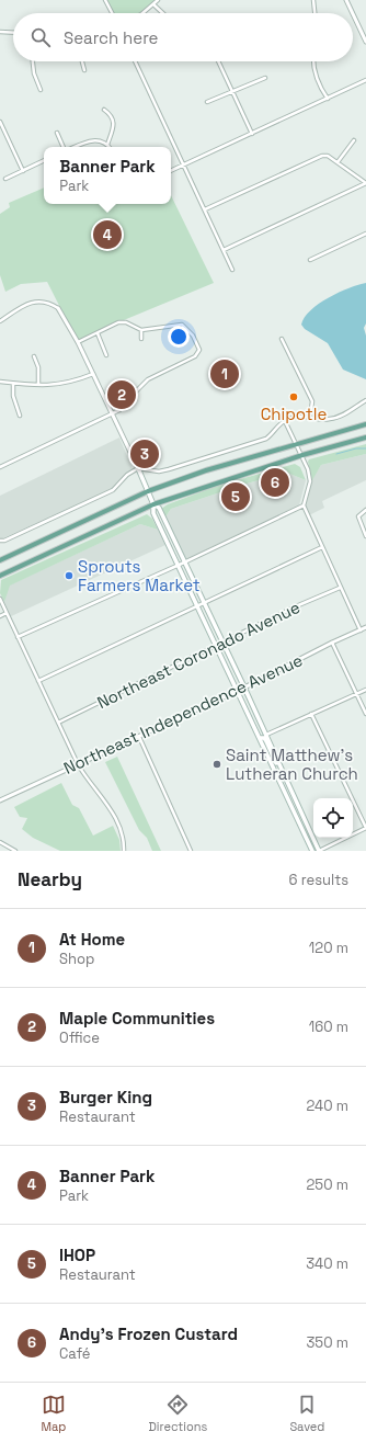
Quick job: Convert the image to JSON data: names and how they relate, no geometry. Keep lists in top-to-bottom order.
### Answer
{
  "streets": {
    "street": ["Northeast Coronado Avenue", "Northeast Independence Avenue"]
  },
  "places": ["Chipotle", "Sprouts Farmers Market", "Saint Matthew's Lutheran Church"],
  "page": {
    "search": "Search here",
    "popup": ["Banner Park", "Park"],
    "pins": [
      "4",
      "1",
      "2",
      "3",
      "6",
      "5"
    ],
    "heading": ["Nearby", "6 results"],
    "list": [
      {
        "mark": "1",
        "name": "At Home",
        "note": "Shop",
        "value": "120 m"
      },
      {
        "mark": "2",
        "name": "Maple Communities",
        "note": "Office",
        "value": "160 m"
      },
      {
        "mark": "3",
        "name": "Burger King",
        "note": "Restaurant",
        "value": "240 m"
      },
      {
        "mark": "4",
        "name": "Banner Park",
        "note": "Park",
        "value": "250 m"
      },
      {
        "mark": "5",
        "name": "IHOP",
        "note": "Restaurant",
        "value": "340 m"
      },
      {
        "mark": "6",
        "name": "Andy's Frozen Custard",
        "note": "Café",
        "value": "350 m"
      }
    ],
    "nav": ["Map", "Directions", "Saved"]
  }
}
